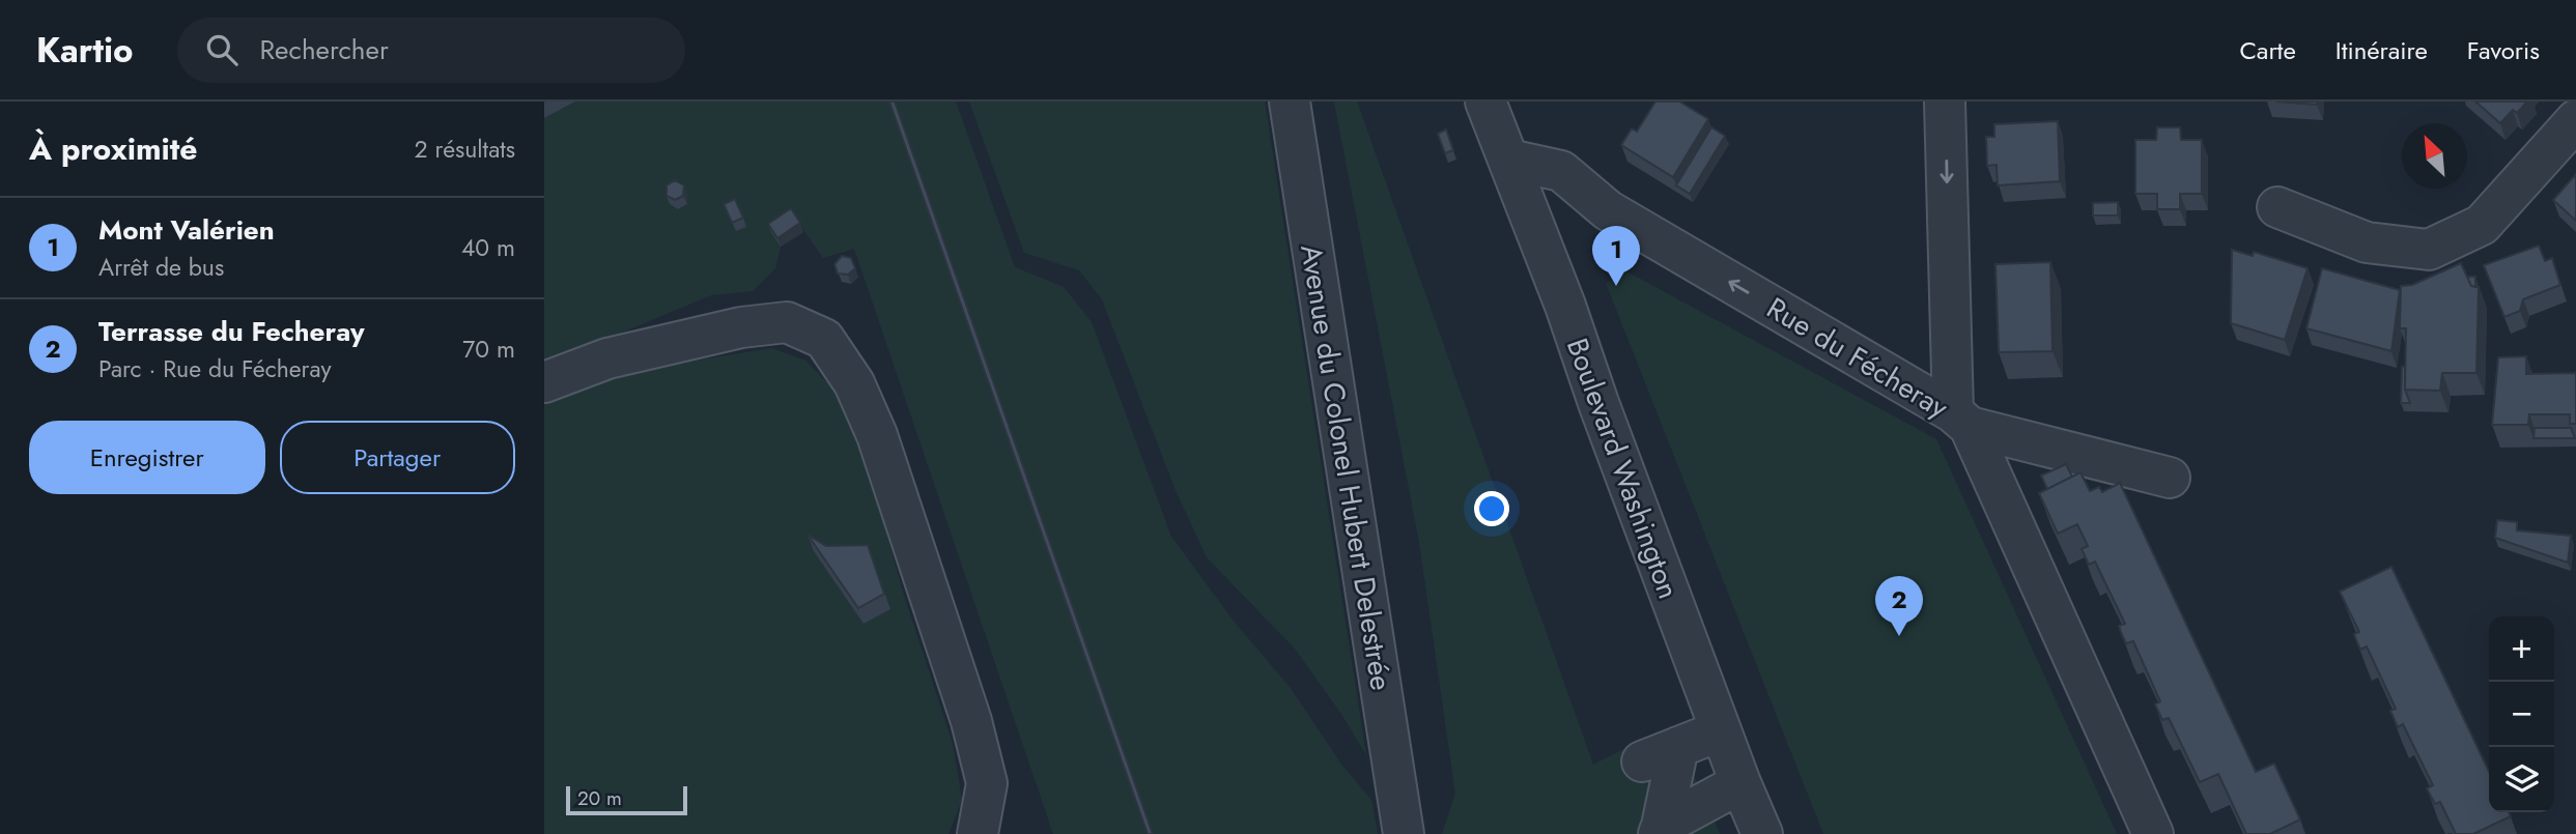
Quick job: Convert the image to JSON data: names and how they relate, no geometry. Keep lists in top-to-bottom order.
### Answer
{
  "streets": {
    "street": ["Rue du Fécheray", "Avenue du Colonel Hubert Delestrée", "Boulevard Washington"]
  },
  "crossings": [
    ["Rue du Fécheray", "Boulevard Washington"]
  ],
  "one_way": ["Rue du Fécheray"],
  "scale_bar": "20 m",
  "north": "top left",
  "page": {
    "header": "Kartio",
    "search": "Rechercher",
    "nav": ["Carte", "Itinéraire", "Favoris"],
    "heading": ["À proximité", "2 résultats"],
    "list": [
      {
        "mark": "1",
        "name": "Mont Valérien",
        "note": "Arrêt de bus",
        "value": "40 m"
      },
      {
        "mark": "2",
        "name": "Terrasse du Fecheray",
        "note": "Parc · Rue du Fécheray",
        "value": "70 m"
      }
    ],
    "pins": ["1", "2"],
    "buttons": ["Enregistrer", "Partager"],
    "map_buttons": ["+", "−"],
    "scale": "20 m"
  }
}
